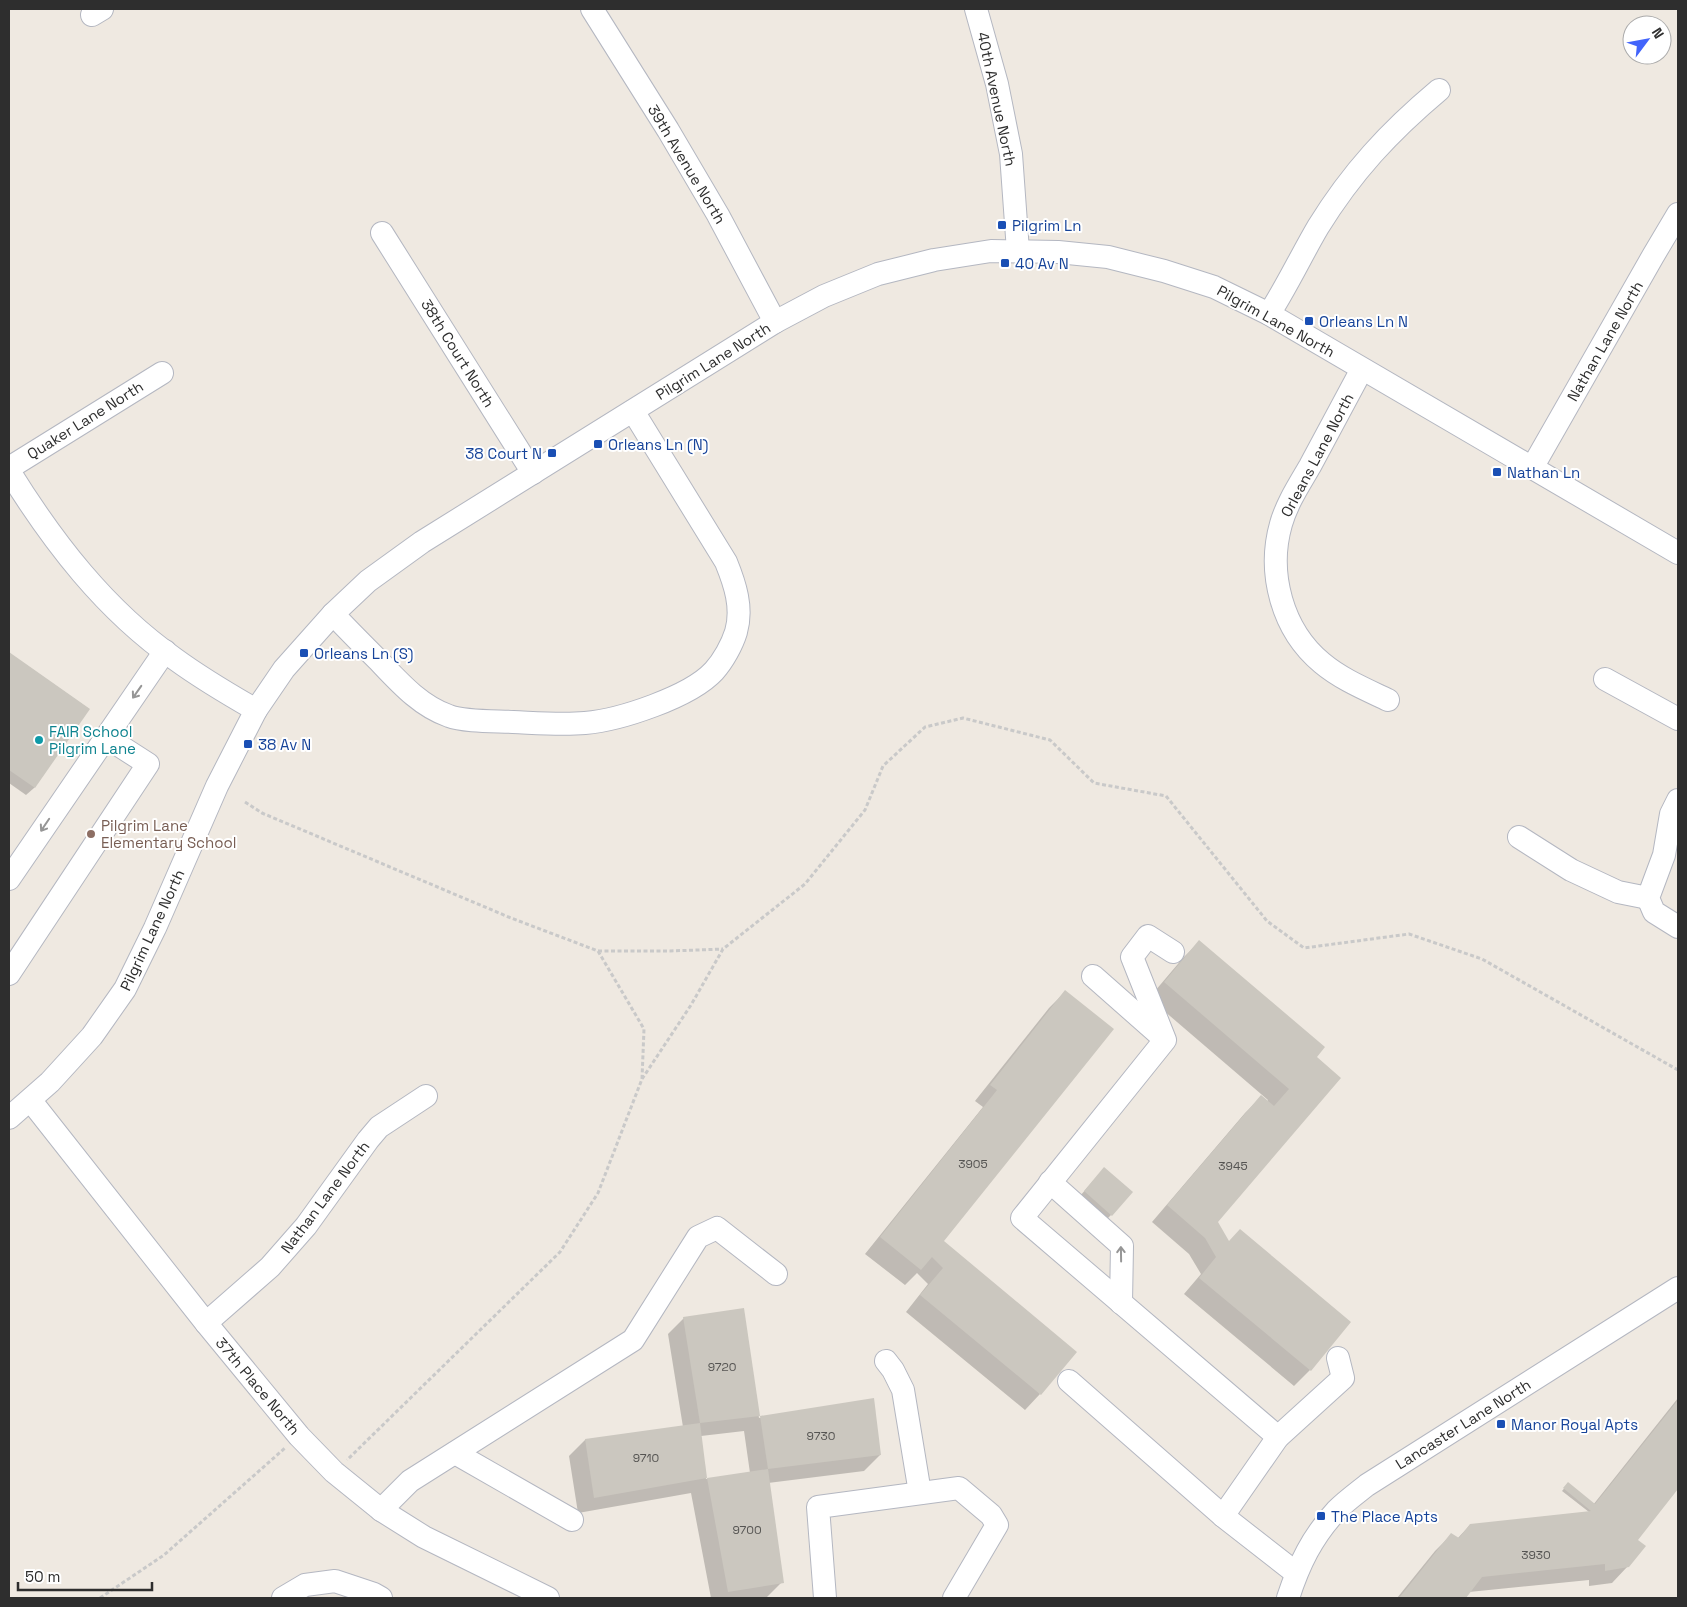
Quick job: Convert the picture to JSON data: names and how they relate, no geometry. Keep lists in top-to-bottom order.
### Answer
{
  "streets": {
    "street": [
      "40th Avenue North",
      "39th Avenue North",
      "Pilgrim Lane North",
      "Nathan Lane North",
      "38th Court North",
      "Quaker Lane North",
      "Orleans Lane North",
      "37th Place North",
      "Lancaster Lane North"
    ]
  },
  "crossings": [
    ["40th Avenue North", "Pilgrim Lane North"],
    ["39th Avenue North", "Pilgrim Lane North"],
    ["Pilgrim Lane North", "Nathan Lane North"],
    ["Pilgrim Lane North", "38th Court North"],
    ["Pilgrim Lane North", "Orleans Lane North"],
    ["Pilgrim Lane North", "37th Place North"],
    ["Nathan Lane North", "37th Place North"]
  ],
  "places": {
    "transit": [
      "Pilgrim Ln",
      "40 Av N",
      "Orleans Ln N",
      "Orleans Ln (N)",
      "38 Court N",
      "Nathan Ln",
      "Orleans Ln (S)",
      "38 Av N",
      "Manor Royal Apts",
      "The Place Apts"
    ],
    "other": ["FAIR School Pilgrim Lane", "Pilgrim Lane Elementary School"]
  },
  "house_numbers": [
    "3905",
    "3945",
    "9720",
    "9730",
    "9710",
    "9700",
    "3930"
  ],
  "scale_bar": "50 m",
  "north": "top right"
}
